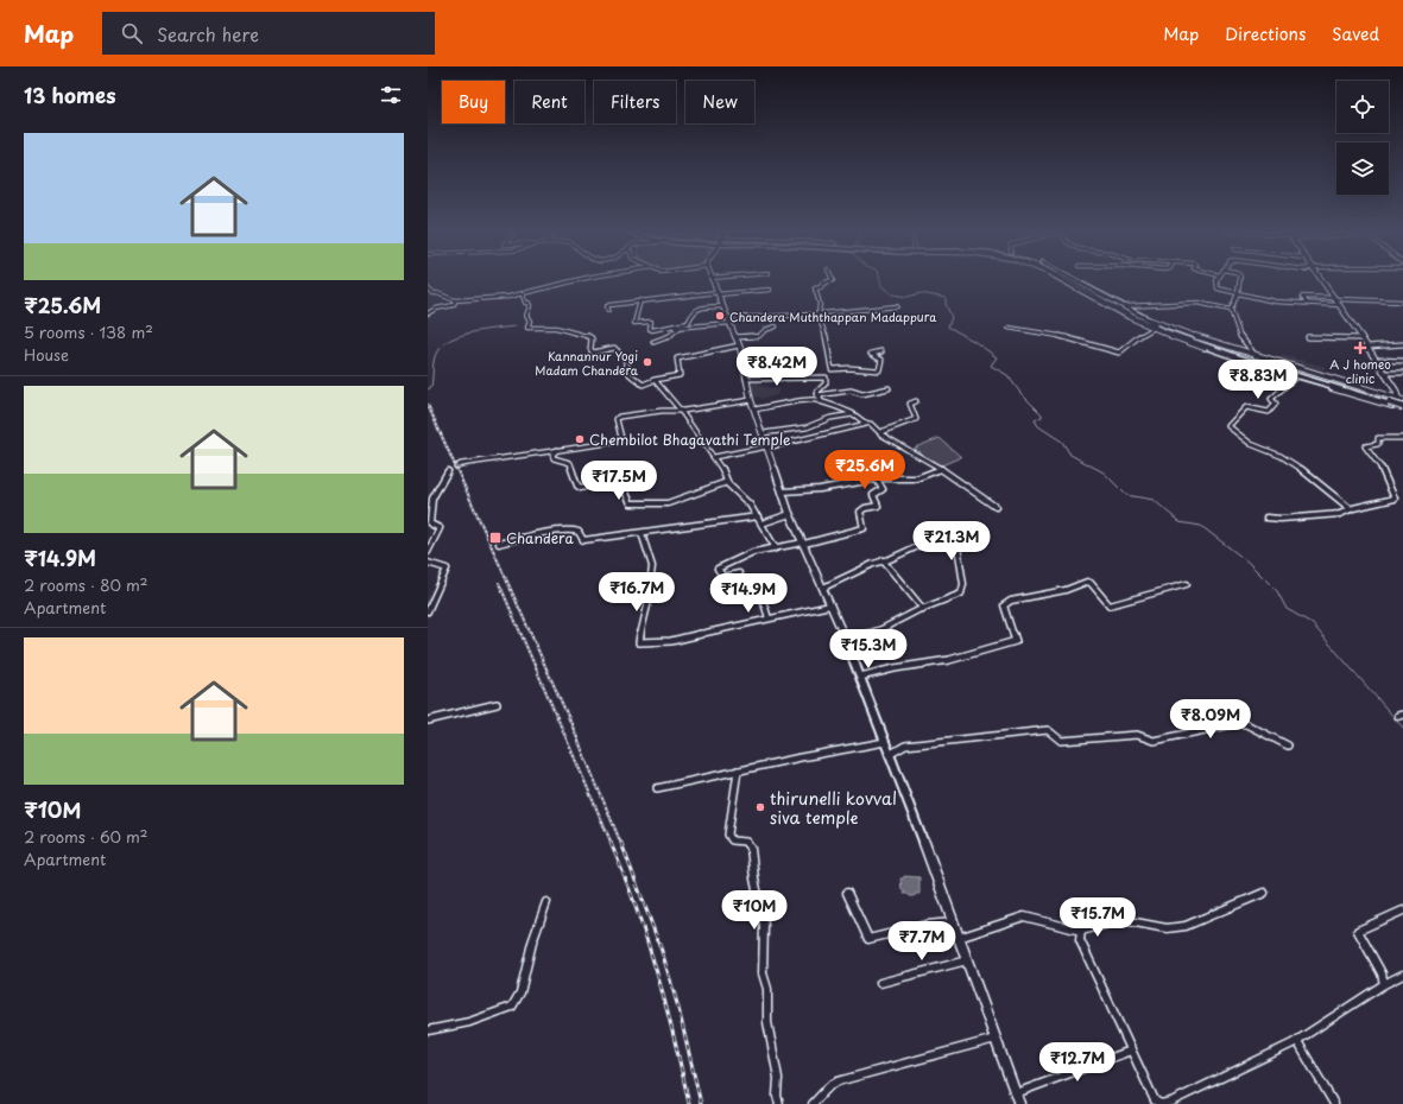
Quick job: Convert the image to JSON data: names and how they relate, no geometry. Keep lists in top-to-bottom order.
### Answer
{
  "places": {
    "other": [
      "Chandera Muththappan Madappura",
      "Kannannur Yogi Madam Chandera",
      "Chembilot Bhagavathi Temple",
      "thirunelli kovval siva temple"
    ],
    "health": ["A J homeo clinic"],
    "transit": ["Chandera"]
  },
  "page": {
    "header": "Map",
    "search": "Search here",
    "nav": ["Map", "Directions", "Saved"],
    "heading": "13 homes",
    "chip": [
      "Buy",
      "Rent",
      "Filters",
      "New"
    ],
    "list": [
      {
        "name": "₹25.6M",
        "note": "5 rooms · 138 m² · House"
      },
      {
        "name": "₹14.9M",
        "note": "2 rooms · 80 m² · Apartment"
      },
      {
        "name": "₹10M",
        "note": "2 rooms · 60 m² · Apartment"
      }
    ],
    "price": [
      "₹8.42M",
      "₹8.83M",
      "₹25.6M",
      "₹17.5M",
      "₹21.3M",
      "₹16.7M",
      "₹14.9M",
      "₹15.3M",
      "₹8.09M",
      "₹10M",
      "₹15.7M",
      "₹7.7M",
      "₹12.7M"
    ]
  }
}
